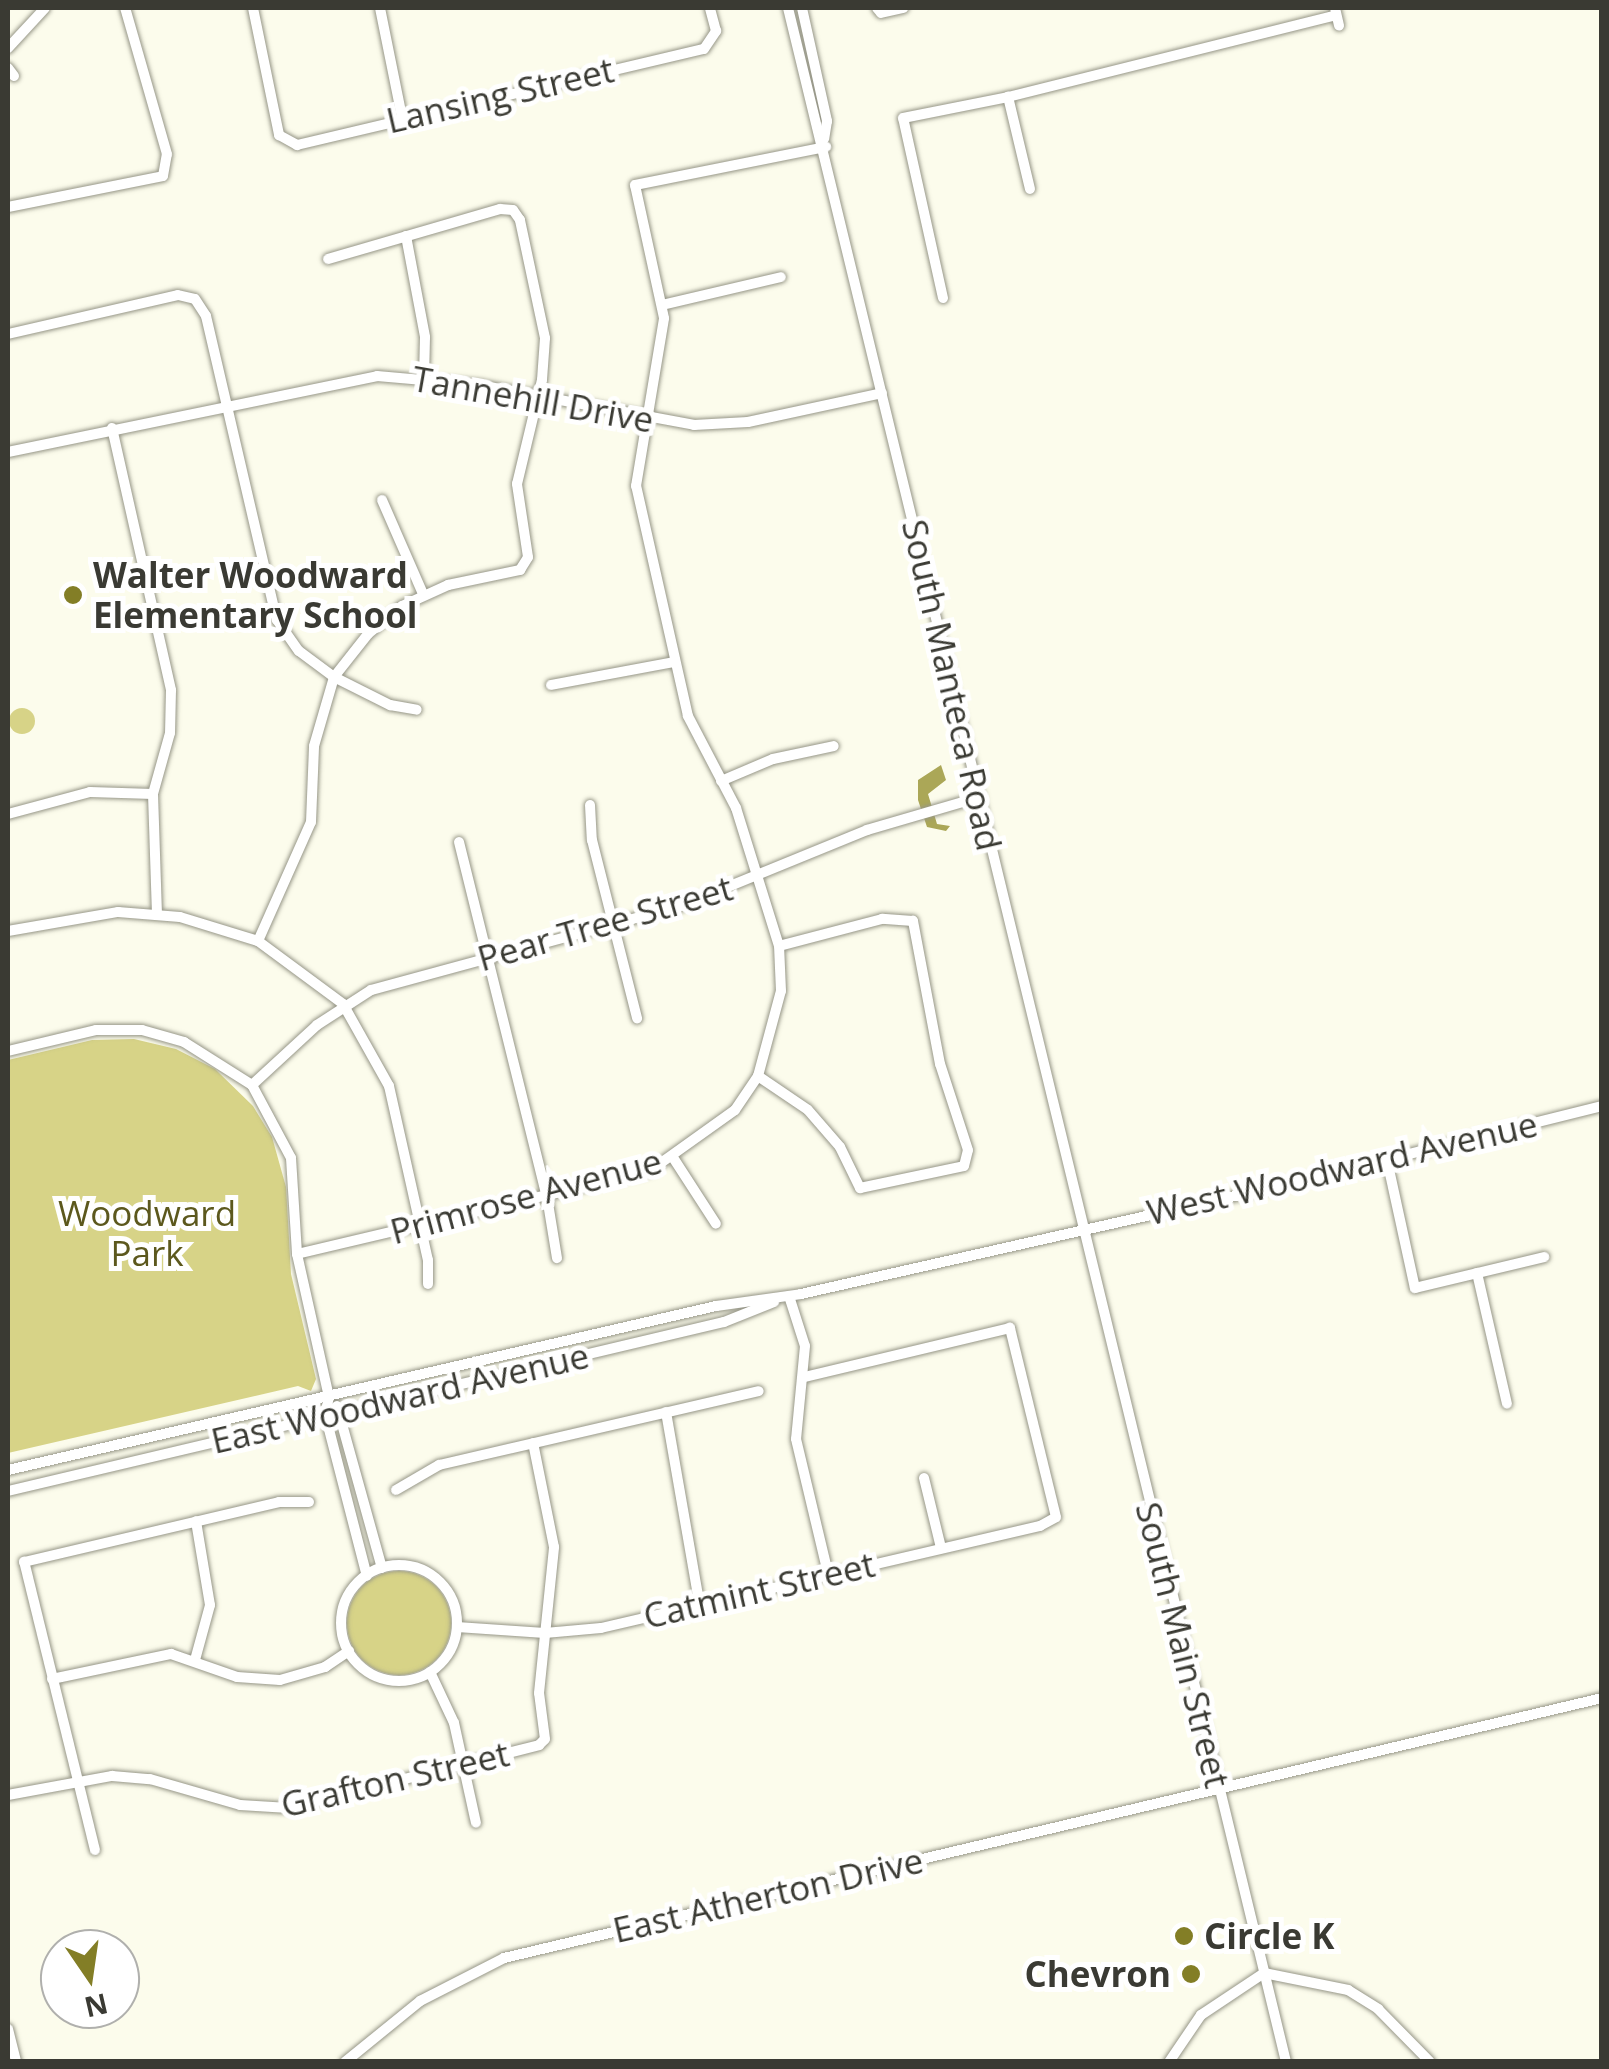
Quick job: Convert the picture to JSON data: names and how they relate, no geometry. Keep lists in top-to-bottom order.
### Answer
{
  "streets": {
    "street": [
      "Lansing Street",
      "Tannehill Drive",
      "South Manteca Road",
      "Pear Tree Street",
      "West Woodward Avenue",
      "Primrose Avenue",
      "East Woodward Avenue",
      "Catmint Street",
      "South Main Street",
      "Grafton Street",
      "East Atherton Drive"
    ]
  },
  "crossings": [
    ["Tannehill Drive", "South Manteca Road"],
    ["Tannehill Drive", "Primrose Avenue"],
    ["South Manteca Road", "Pear Tree Street"],
    ["South Manteca Road", "West Woodward Avenue"],
    ["South Manteca Road", "Primrose Avenue"],
    ["South Manteca Road", "East Woodward Avenue"],
    ["South Manteca Road", "South Main Street"],
    ["Pear Tree Street", "Primrose Avenue"],
    ["West Woodward Avenue", "East Woodward Avenue"],
    ["West Woodward Avenue", "South Main Street"],
    ["East Woodward Avenue", "South Main Street"],
    ["Catmint Street", "Grafton Street"],
    ["South Main Street", "East Atherton Drive"]
  ],
  "parks": ["Woodward Park"],
  "places": ["Walter Woodward Elementary School", "Circle K", "Chevron"],
  "north": "bottom"
}
